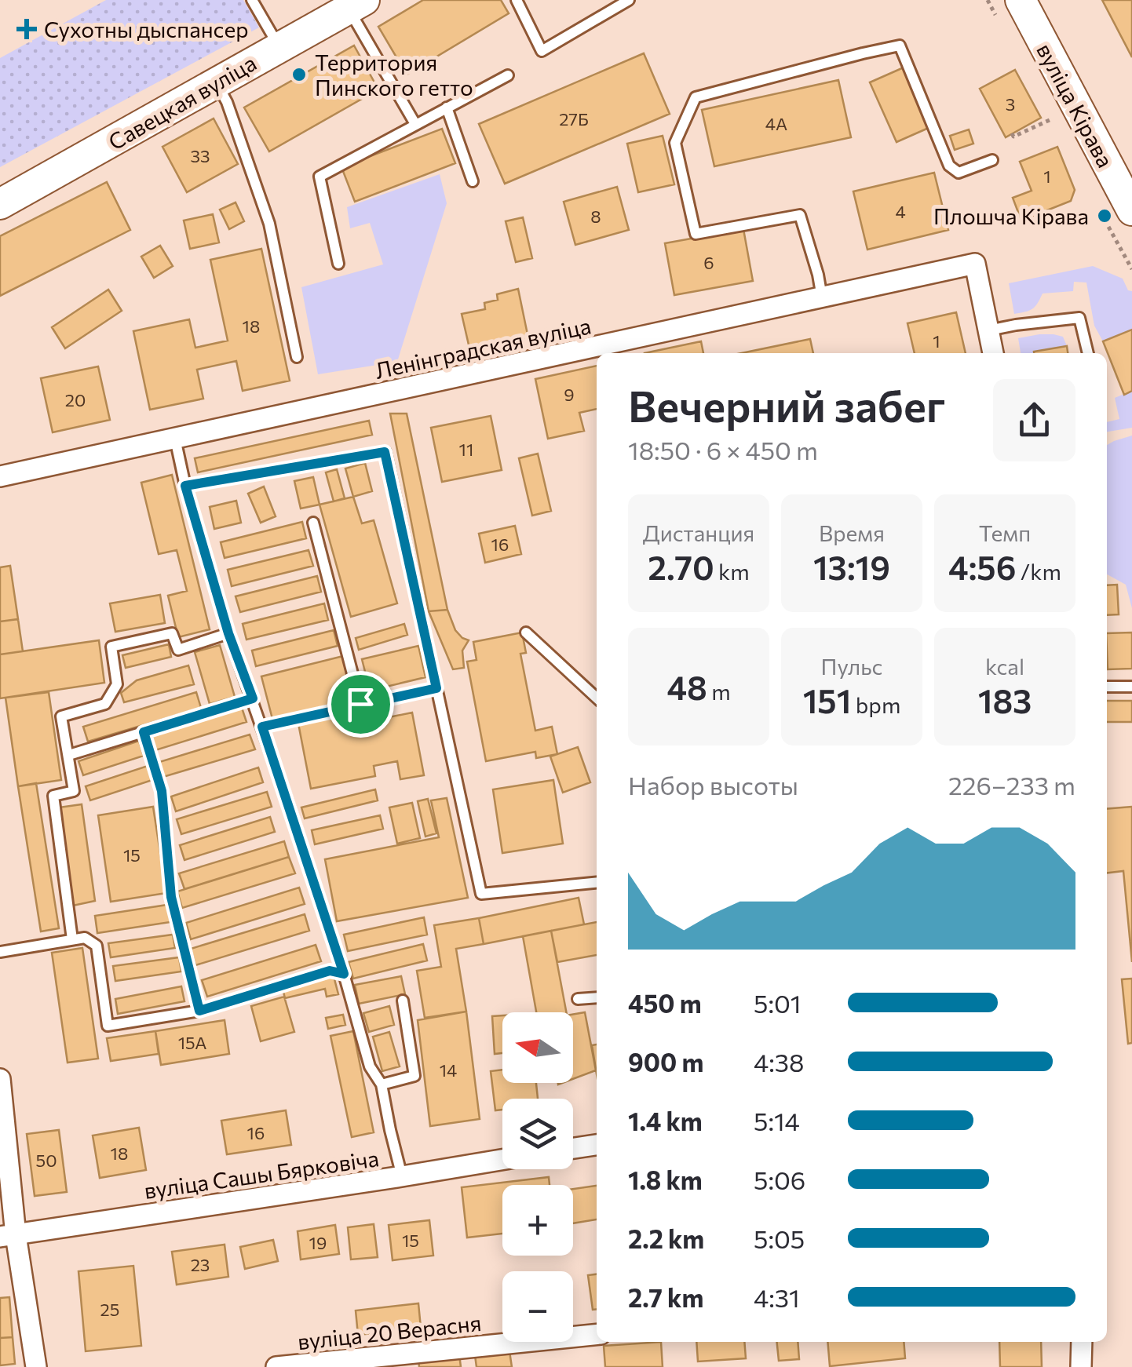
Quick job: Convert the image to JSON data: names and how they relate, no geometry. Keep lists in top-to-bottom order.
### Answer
{
  "streets": {
    "street": [
      "Савецкая вуліца",
      "вуліца Кірава",
      "Ленінградская вуліца",
      "вуліца Сашы Бярковіча",
      "вуліца 20 Верасня"
    ]
  },
  "places": {
    "health": ["Сухотны дыспансер"],
    "other": ["Территория Пинского гетто", "Плошча Кірава"]
  },
  "house_numbers": [
    "3",
    "27Б",
    "4А",
    "33",
    "1",
    "4",
    "8",
    "6",
    "18",
    "1",
    "9",
    "20",
    "11",
    "16",
    "15",
    "15А",
    "14",
    "16",
    "18",
    "50",
    "15",
    "19",
    "23",
    "25"
  ],
  "north": "left",
  "page": {
    "heading": ["Вечерний забег", "18:50 · 6 × 450 m"],
    "stats": [
      ["Дистанция", "2.70 km"],
      ["Время", "13:19"],
      ["Темп", "4:56 /km"],
      ["48 m"],
      ["Пульс", "151 bpm"],
      ["kcal", "183"]
    ],
    "chart": ["Набор высоты", "226–233 m"],
    "list": [
      {
        "name": "450 m",
        "note": "5:01"
      },
      {
        "name": "900 m",
        "note": "4:38"
      },
      {
        "name": "1.4 km",
        "note": "5:14"
      },
      {
        "name": "1.8 km",
        "note": "5:06"
      },
      {
        "name": "2.2 km",
        "note": "5:05"
      },
      {
        "name": "2.7 km",
        "note": "4:31"
      }
    ],
    "map_buttons": ["+", "−"]
  }
}
